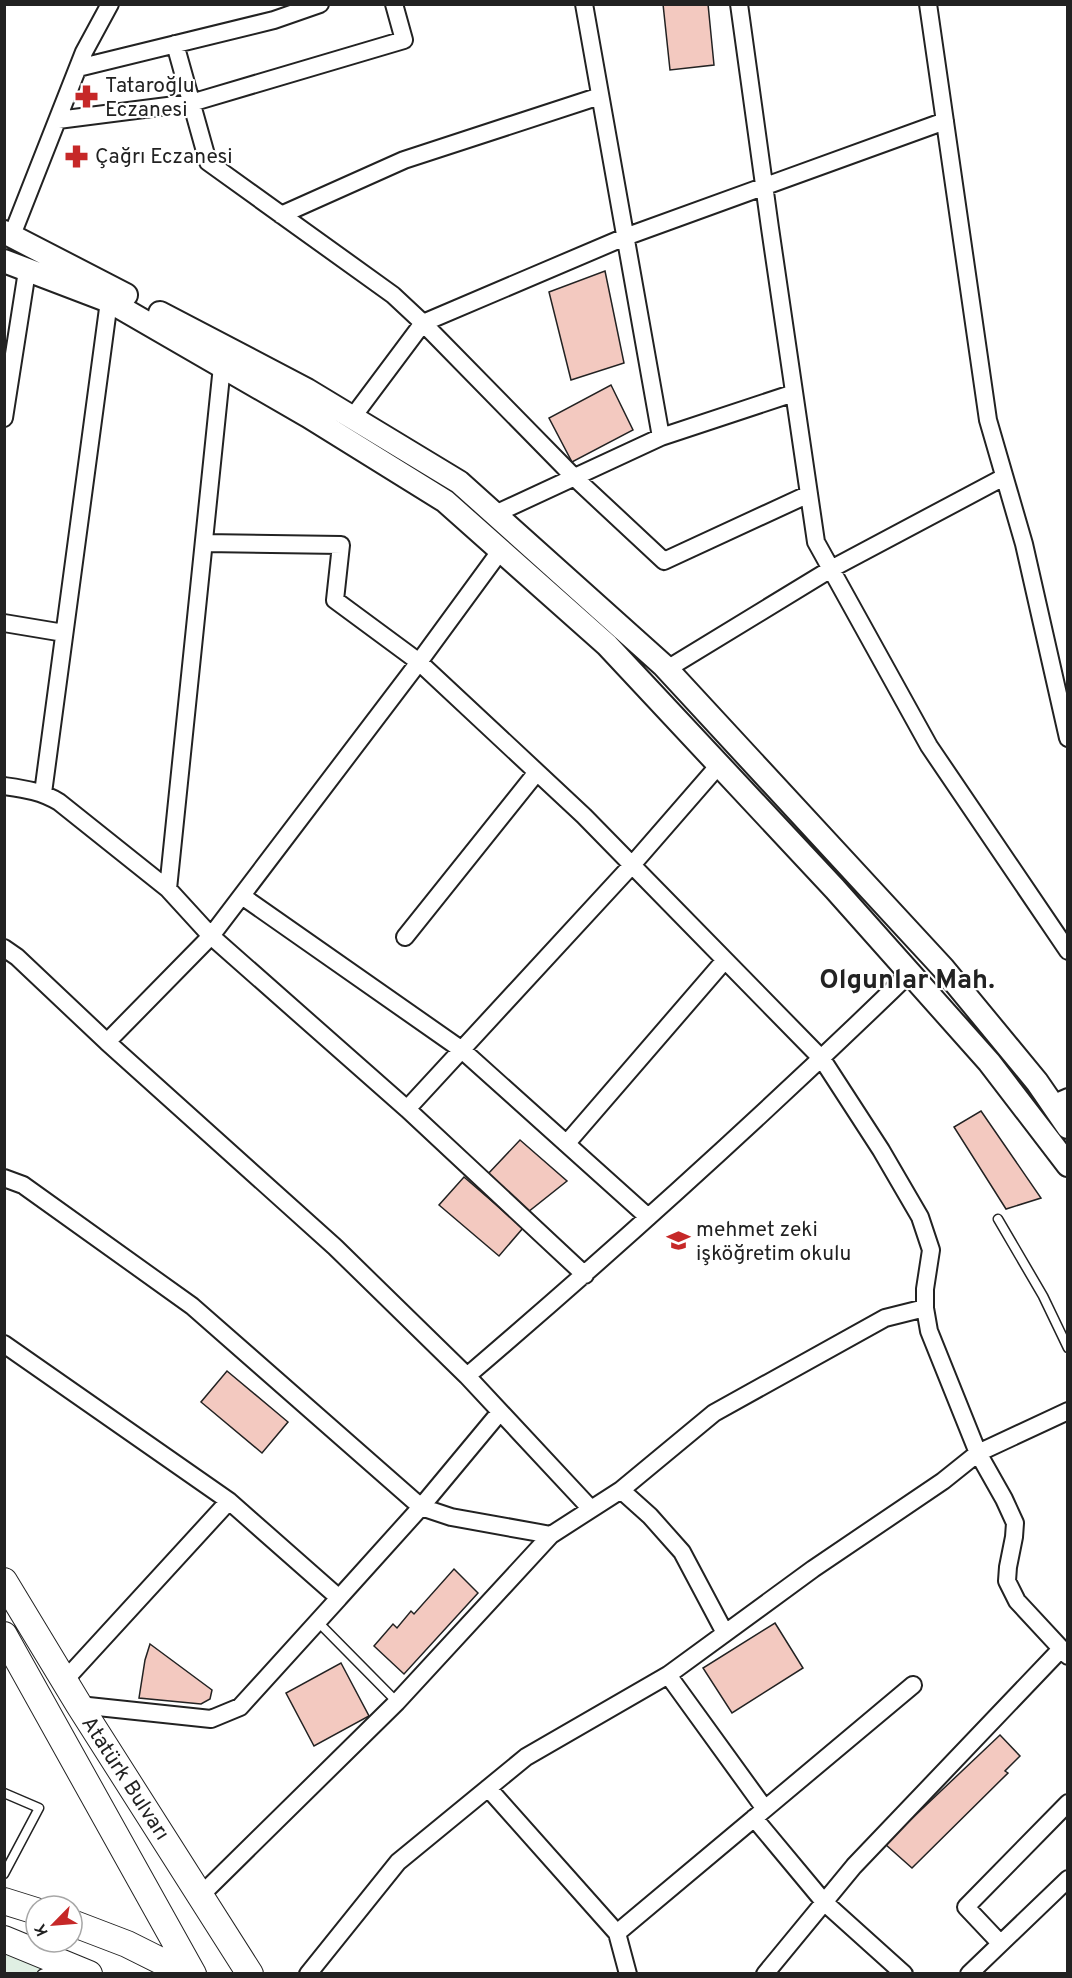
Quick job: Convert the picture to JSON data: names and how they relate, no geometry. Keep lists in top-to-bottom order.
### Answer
{
  "streets": {
    "main road": ["Atatürk Bulvarı"]
  },
  "districts": ["Olgunlar Mah."],
  "places": {
    "pharmacy": ["Tataroğlu Eczanesi", "Çağrı Eczanesi"],
    "school or university": ["mehmet zeki işköğretim okulu"]
  },
  "north": "bottom left"
}
